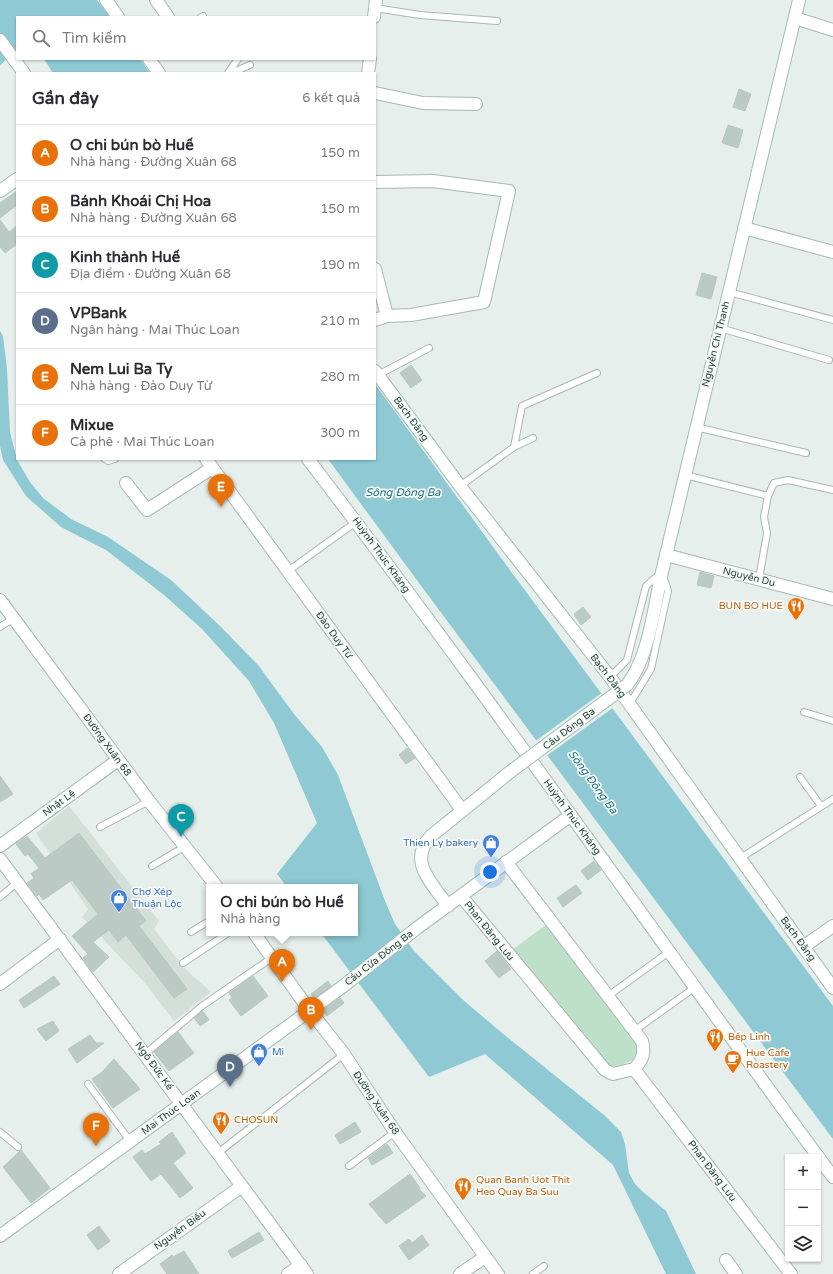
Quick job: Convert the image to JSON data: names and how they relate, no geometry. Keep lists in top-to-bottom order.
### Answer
{
  "streets": {
    "street": [
      "Nguyễn Chí Thanh",
      "Bạch Đằng",
      "Huỳnh Thúc Kháng",
      "Nguyễn Du",
      "Đào Duy Từ",
      "Cầu Đông Ba",
      "Đường Xuân 68",
      "Nhật Lệ",
      "Phan Đăng Lưu",
      "Cầu Cửa Đông Ba",
      "Ngô Đức Kế",
      "Mai Thúc Loan",
      "Nguyễn Biểu"
    ]
  },
  "crossings": [
    ["Nguyễn Chí Thanh", "Nguyễn Du"],
    ["Nguyễn Chí Thanh", "Cầu Đông Ba"],
    ["Đào Duy Từ", "Cầu Đông Ba"],
    ["Đường Xuân 68", "Nhật Lệ"],
    ["Đường Xuân 68", "Mai Thúc Loan"],
    ["Cầu Cửa Đông Ba", "Mai Thúc Loan"],
    ["Ngô Đức Kế", "Mai Thúc Loan"],
    ["Ngô Đức Kế", "Nguyễn Biểu"]
  ],
  "water": ["Sông Đông Ba"],
  "places": {
    "restaurant": [
      "BUN BO HUE",
      "Bếp Linh",
      "CHOSUN",
      "Quan Banh Uot Thit Heo Quay Ba Suu"
    ],
    "shop": ["Thien Ly bakery", "Chợ Xép Thuận Lộc", "Mi"],
    "cafe": ["Hue Cafe Roastery"]
  },
  "page": {
    "search": "Tìm kiếm",
    "heading": ["Gần đây", "6 kết quả"],
    "list": [
      {
        "mark": "A",
        "name": "O chi bún bò Huế",
        "note": "Nhà hàng · Đường Xuân 68",
        "value": "150 m"
      },
      {
        "mark": "B",
        "name": "Bánh Khoái Chị Hoa",
        "note": "Nhà hàng · Đường Xuân 68",
        "value": "150 m"
      },
      {
        "mark": "C",
        "name": "Kinh thành Huế",
        "note": "Địa điểm · Đường Xuân 68",
        "value": "190 m"
      },
      {
        "mark": "D",
        "name": "VPBank",
        "note": "Ngân hàng · Mai Thúc Loan",
        "value": "210 m"
      },
      {
        "mark": "E",
        "name": "Nem Lui Ba Ty",
        "note": "Nhà hàng · Đào Duy Từ",
        "value": "280 m"
      },
      {
        "mark": "F",
        "name": "Mixue",
        "note": "Cà phê · Mai Thúc Loan",
        "value": "300 m"
      }
    ],
    "pins": [
      "E",
      "C",
      "A",
      "B",
      "D",
      "F"
    ],
    "popup": ["O chi bún bò Huế", "Nhà hàng"],
    "map_buttons": ["+", "−"]
  }
}
